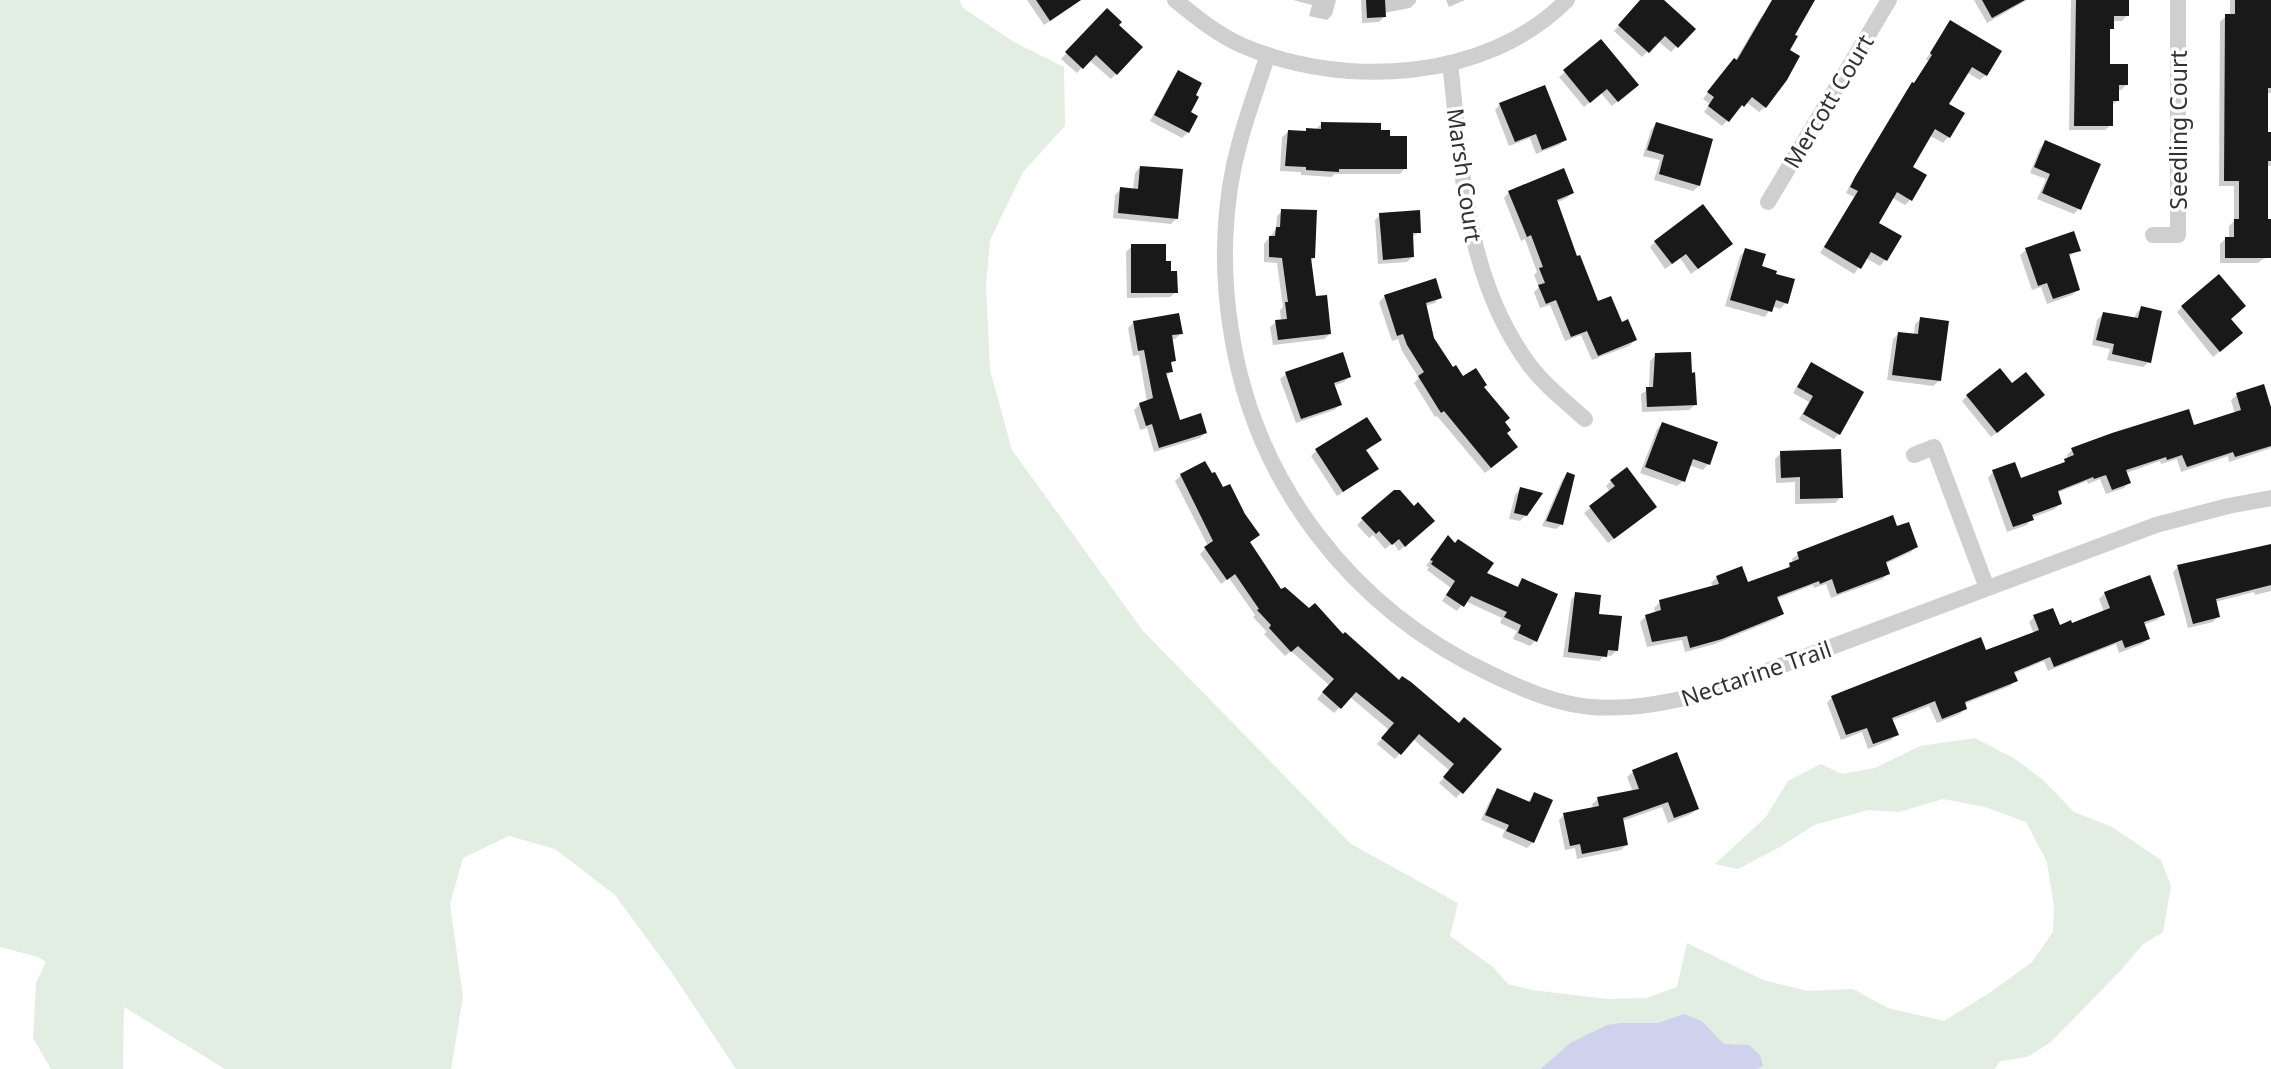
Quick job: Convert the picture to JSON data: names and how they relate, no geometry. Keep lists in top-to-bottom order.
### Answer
{
  "streets": {
    "street": [
      "Mercott Court",
      "Seedling Court",
      "Marsh Court",
      "Nectarine Trail"
    ]
  }
}
